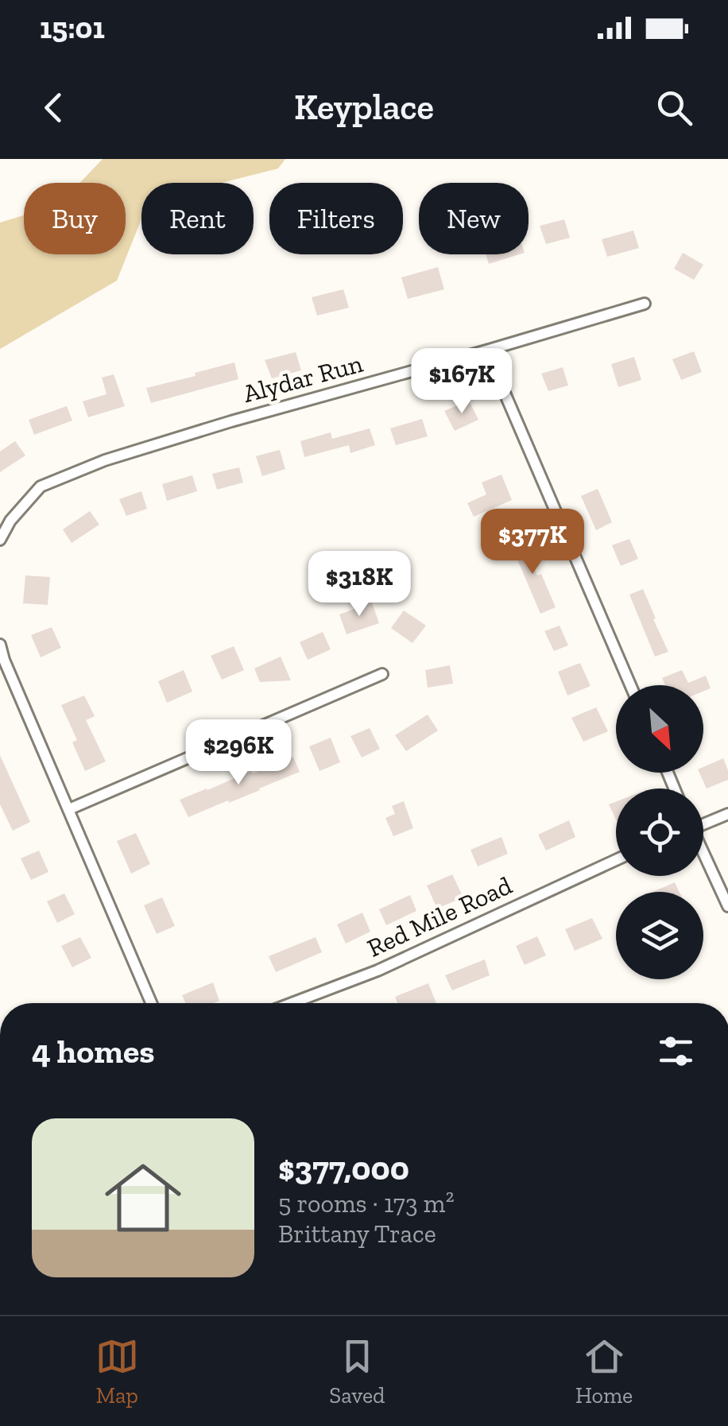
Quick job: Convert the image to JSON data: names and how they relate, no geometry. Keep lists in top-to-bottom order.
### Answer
{
  "streets": {
    "street": ["Alydar Run", "Red Mile Road"]
  },
  "north": "bottom right",
  "page": {
    "status": "15:01",
    "header": "Keyplace",
    "chip": [
      "Buy",
      "Rent",
      "Filters",
      "New"
    ],
    "price": [
      "$167K",
      "$377K",
      "$318K",
      "$296K"
    ],
    "heading": "4 homes",
    "list": [
      {
        "name": "$377,000",
        "note": "5 rooms · 173 m² · Brittany Trace"
      }
    ],
    "tabs": ["Map", "Saved", "Home"]
  }
}
